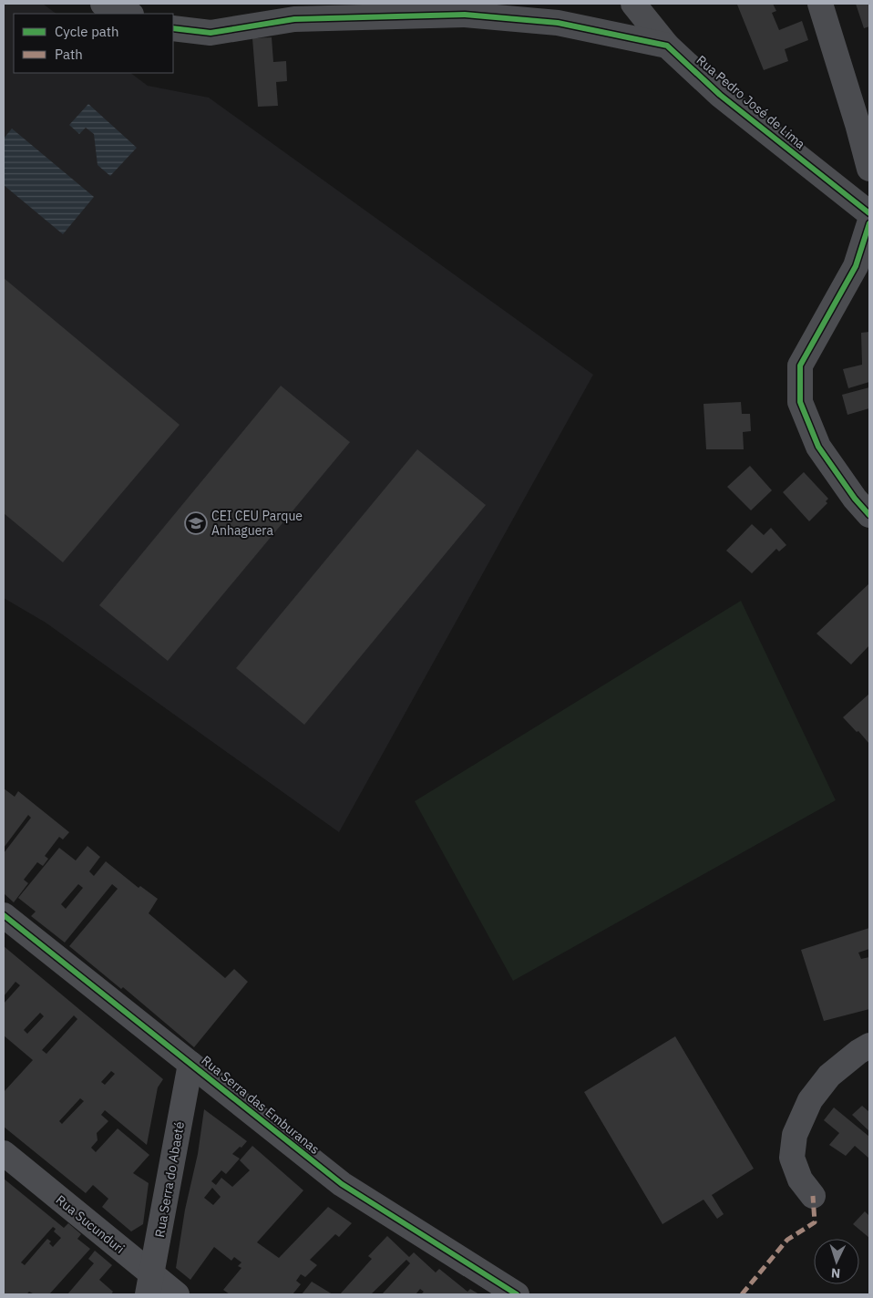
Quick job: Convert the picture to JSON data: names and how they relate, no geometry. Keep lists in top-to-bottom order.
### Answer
{
  "streets": {
    "street": [
      "Rua Pedro José de Lima",
      "Rua Serra das Emburanas",
      "Rua Serra do Abaeté",
      "Rua Sucunduri"
    ]
  },
  "crossings": [
    ["Rua Serra das Emburanas", "Rua Serra do Abaeté"],
    ["Rua Serra do Abaeté", "Rua Sucunduri"]
  ],
  "places": {
    "school or university": ["CEI CEU Parque Anhaguera"]
  },
  "legend": ["Cycle path", "Path"],
  "north": "bottom"
}
